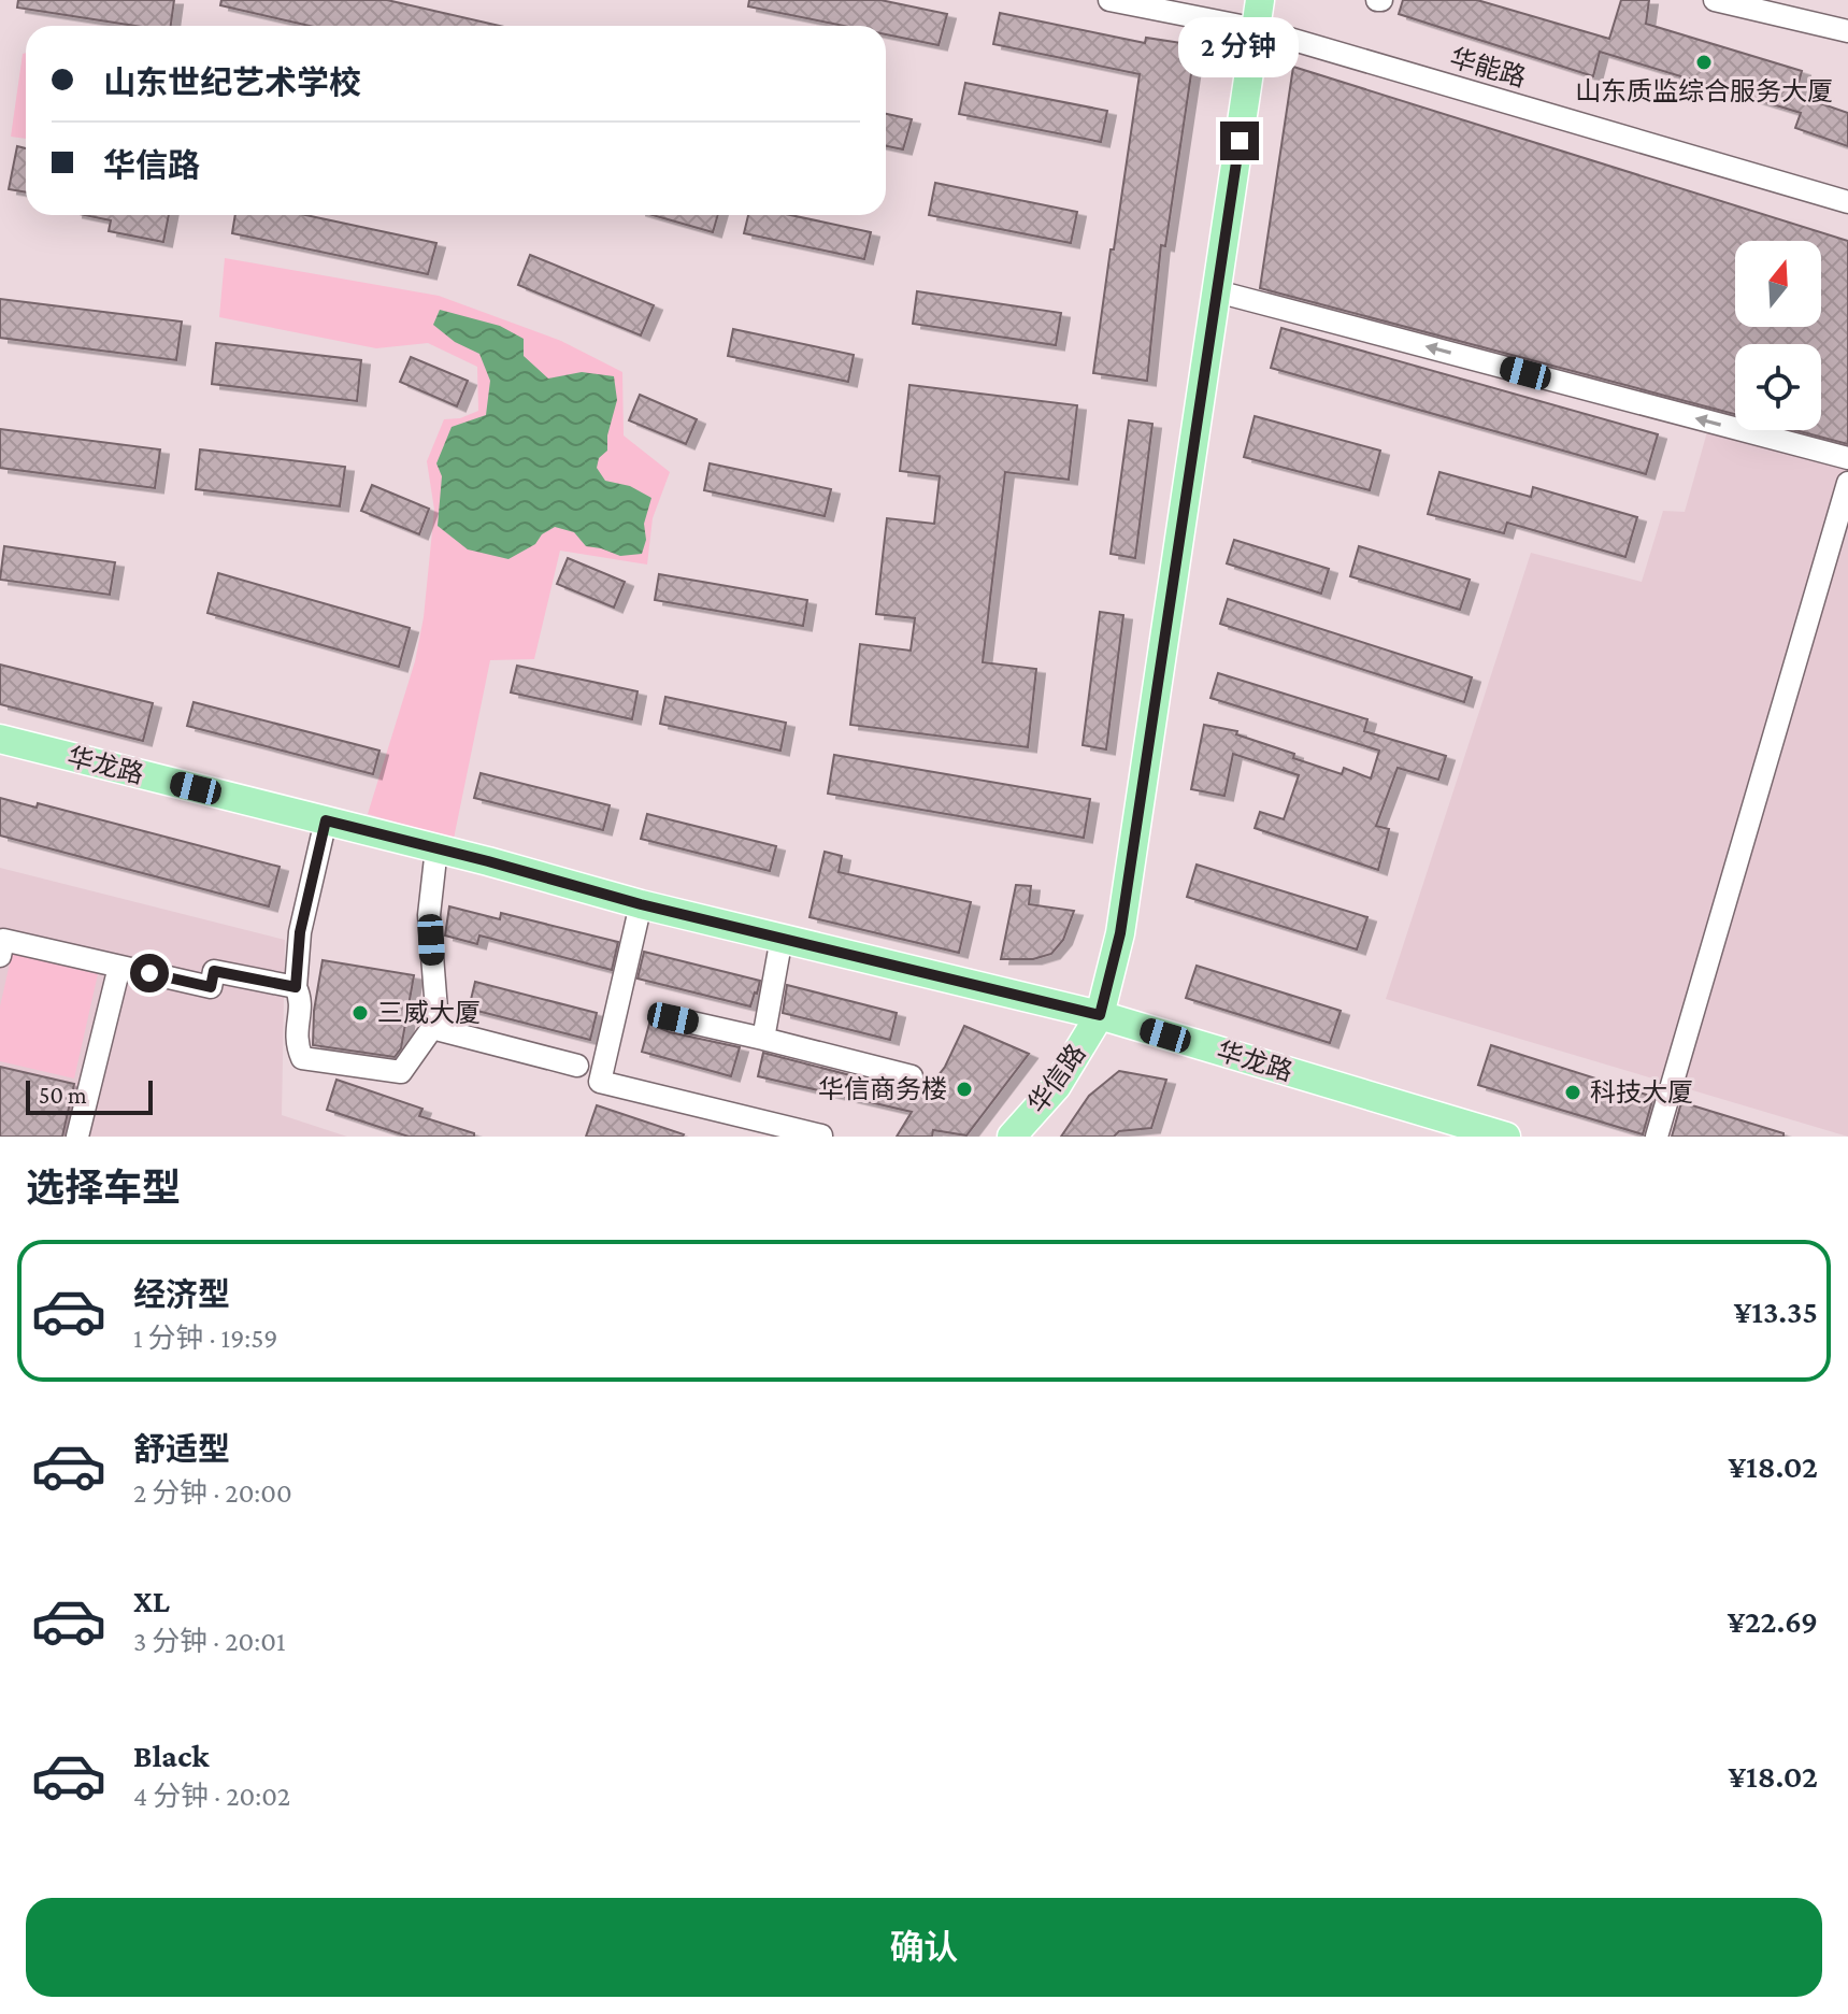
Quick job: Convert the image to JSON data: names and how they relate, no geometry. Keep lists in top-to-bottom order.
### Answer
{
  "streets": {
    "main road": ["华龙路", "华信路"],
    "street": ["华能路"]
  },
  "crossings": [
    ["华能路", "华信路"],
    ["华龙路", "华信路"]
  ],
  "places": [
    "山东质监综合服务大厦",
    "三威大厦",
    "华信商务楼",
    "科技大厦"
  ],
  "scale_bar": "50 m",
  "north": "top",
  "page": {
    "bubble": "2 分钟",
    "banner": ["山东世纪艺术学校", "华信路"],
    "scale": "50 m",
    "heading": "选择车型",
    "list": [
      {
        "name": "经济型",
        "note": "1 分钟 · 19:59",
        "value": "¥13.35"
      },
      {
        "name": "舒适型",
        "note": "2 分钟 · 20:00",
        "value": "¥18.02"
      },
      {
        "name": "XL",
        "note": "3 分钟 · 20:01",
        "value": "¥22.69"
      },
      {
        "name": "Black",
        "note": "4 分钟 · 20:02",
        "value": "¥18.02"
      }
    ],
    "buttons": "确认"
  }
}
